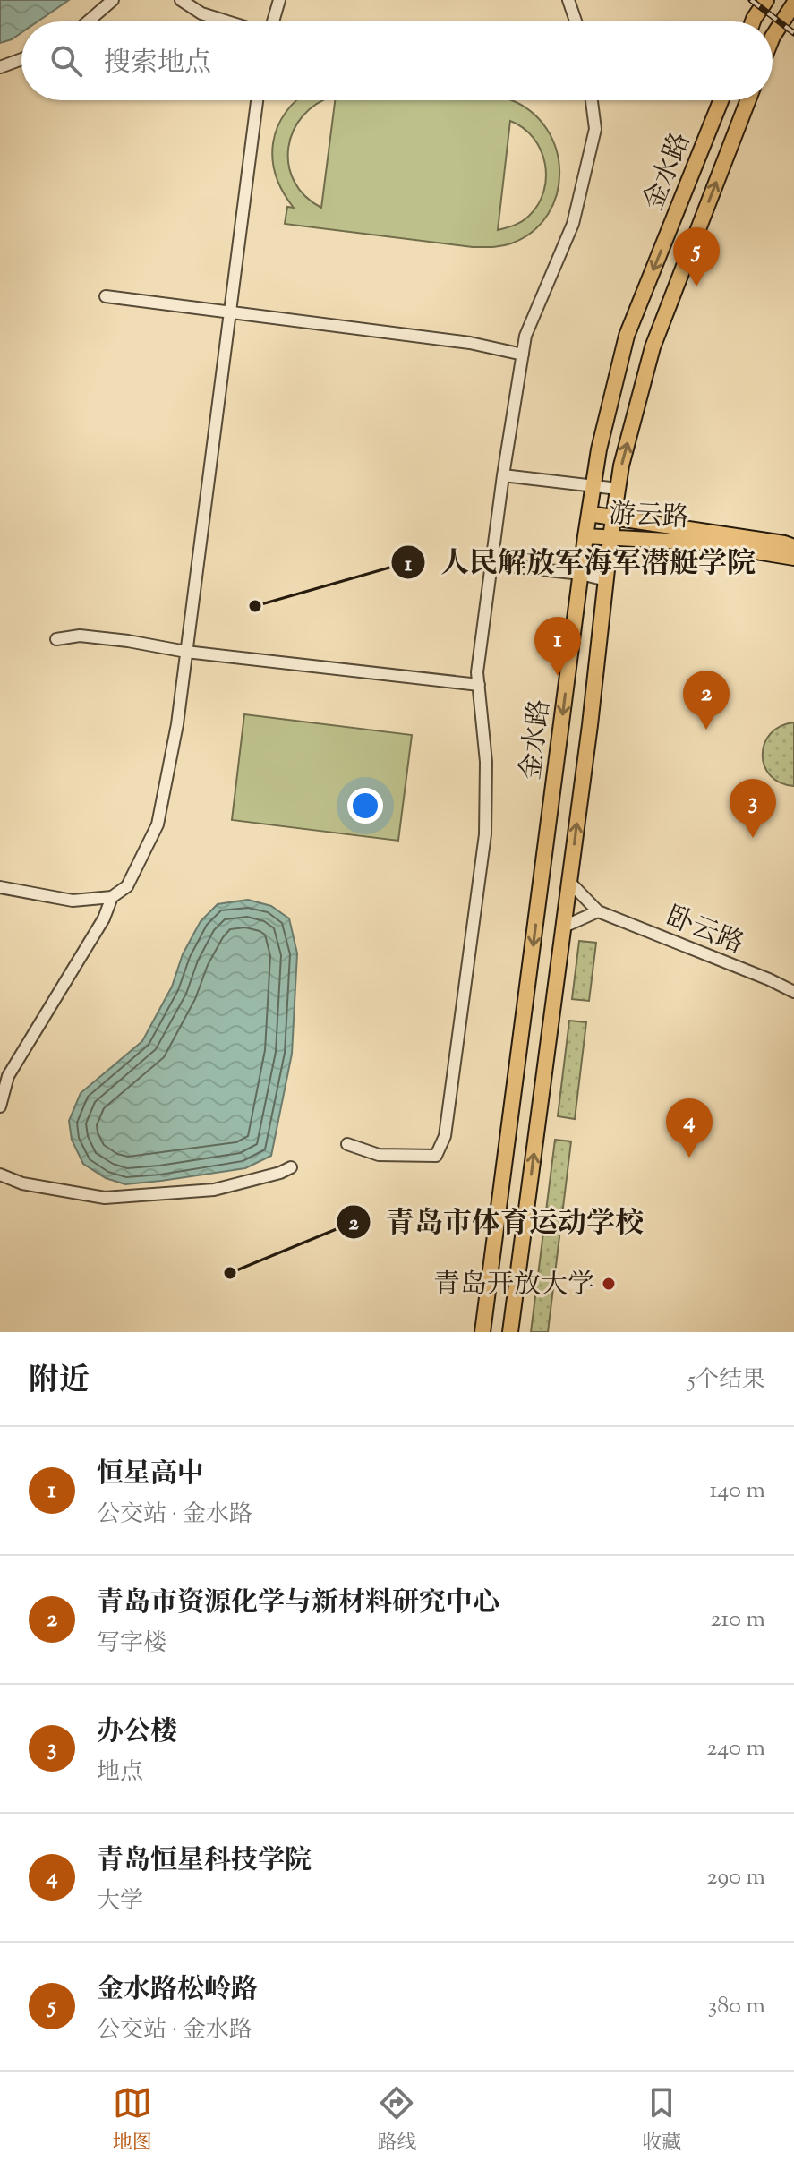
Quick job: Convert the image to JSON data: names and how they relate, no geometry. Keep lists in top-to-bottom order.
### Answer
{
  "streets": {
    "main road": ["金水路", "游云路"],
    "street": ["卧云路"]
  },
  "crossings": [
    ["金水路", "游云路"],
    ["金水路", "卧云路"]
  ],
  "places": ["人民解放军海军潜艇学院", "青岛市体育运动学校", "青岛开放大学"],
  "page": {
    "search": "搜索地点",
    "pins": [
      "5",
      "1",
      "2",
      "3",
      "4"
    ],
    "heading": ["附近", "5个结果"],
    "list": [
      {
        "mark": "1",
        "name": "恒星高中",
        "note": "公交站 · 金水路",
        "value": "140 m"
      },
      {
        "mark": "2",
        "name": "青岛市资源化学与新材料研究中心",
        "note": "写字楼",
        "value": "210 m"
      },
      {
        "mark": "3",
        "name": "办公楼",
        "note": "地点",
        "value": "240 m"
      },
      {
        "mark": "4",
        "name": "青岛恒星科技学院",
        "note": "大学",
        "value": "290 m"
      },
      {
        "mark": "5",
        "name": "金水路松岭路",
        "note": "公交站 · 金水路",
        "value": "380 m"
      }
    ],
    "nav": ["地图", "路线", "收藏"]
  }
}
